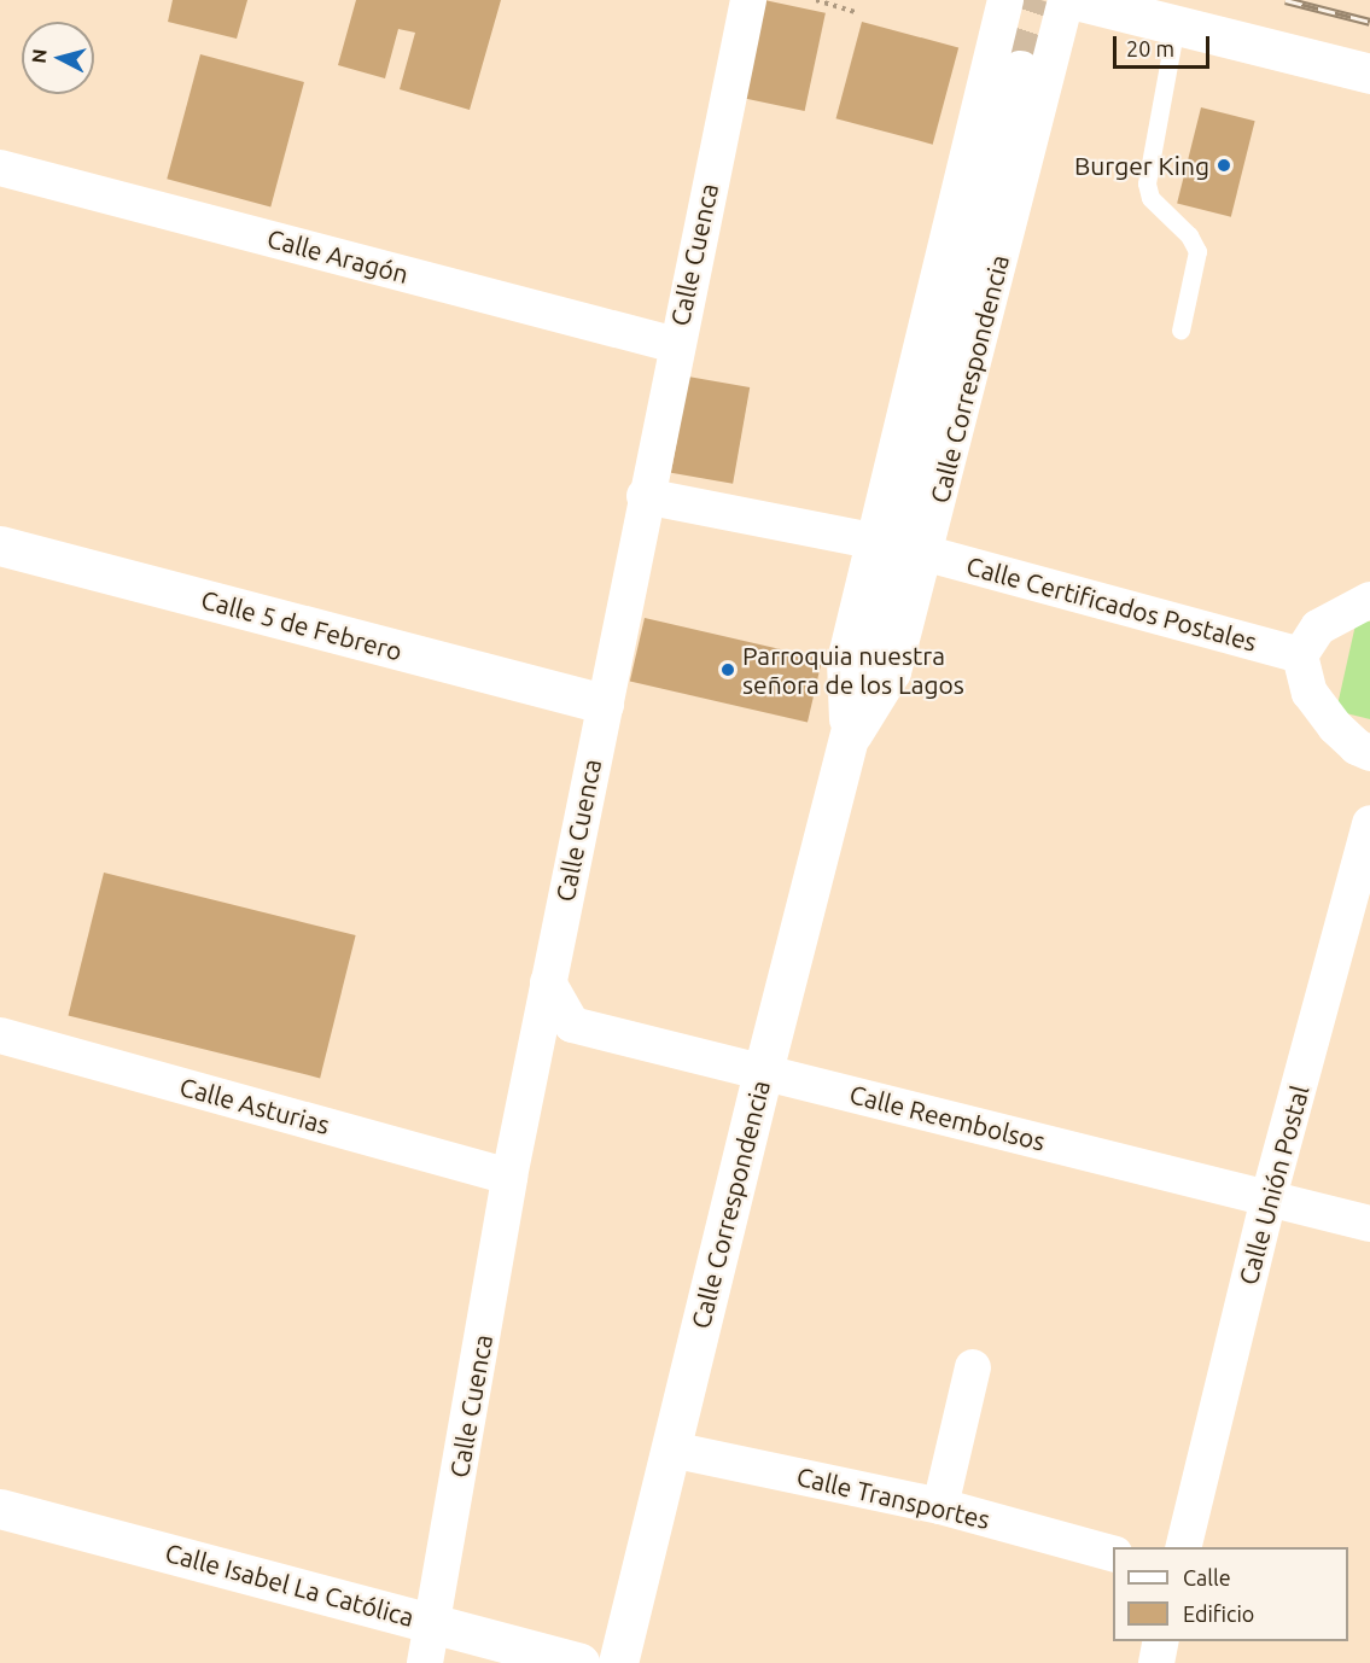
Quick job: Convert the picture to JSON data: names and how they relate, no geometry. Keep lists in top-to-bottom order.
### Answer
{
  "streets": {
    "main road": ["Calle Correspondencia", "Calle 5 de Febrero", "Calle Isabel La Católica"],
    "street": [
      "Calle Cuenca",
      "Calle Aragón",
      "Calle Certificados Postales",
      "Calle Asturias",
      "Calle Reembolsos",
      "Calle Unión Postal",
      "Calle Transportes"
    ]
  },
  "crossings": [
    ["Calle Cuenca", "Calle Aragón"],
    ["Calle Cuenca", "Calle 5 de Febrero"],
    ["Calle Cuenca", "Calle Asturias"],
    ["Calle Cuenca", "Calle Reembolsos"],
    ["Calle Cuenca", "Calle Isabel La Católica"],
    ["Calle Correspondencia", "Calle Certificados Postales"],
    ["Calle Correspondencia", "Calle Reembolsos"],
    ["Calle Correspondencia", "Calle Transportes"],
    ["Calle Reembolsos", "Calle Unión Postal"]
  ],
  "places": ["Burger King", "Parroquia nuestra señora de los Lagos"],
  "legend": ["Calle", "Edificio"],
  "scale_bar": "20 m",
  "north": "left"
}
